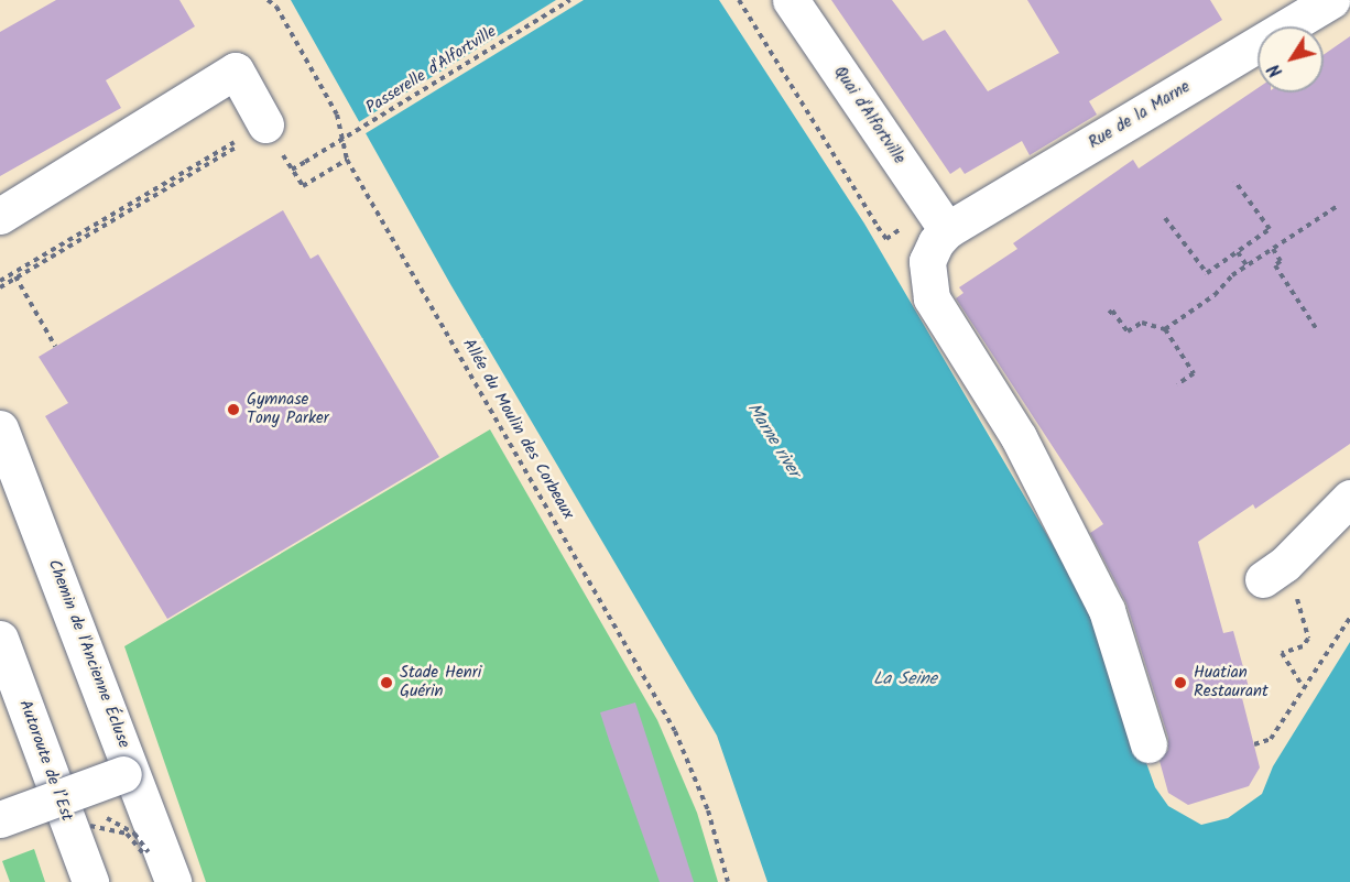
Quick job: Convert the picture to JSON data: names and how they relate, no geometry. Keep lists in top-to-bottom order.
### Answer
{
  "streets": {
    "main road": [
      "Quai d'Alfortville",
      "Rue de la Marne",
      "Chemin de l'Ancienne Écluse",
      "Autoroute de l’Est"
    ],
    "path": ["Passerelle d'Alfortville", "Allée du Moulin des Corbeaux"]
  },
  "crossings": [
    ["Passerelle d'Alfortville", "Allée du Moulin des Corbeaux"],
    ["Quai d'Alfortville", "Rue de la Marne"]
  ],
  "water": ["Marne river", "La Seine"],
  "places": ["Gymnase Tony Parker", "Stade Henri Guérin", "Huatian Restaurant"],
  "north": "bottom left"
}
